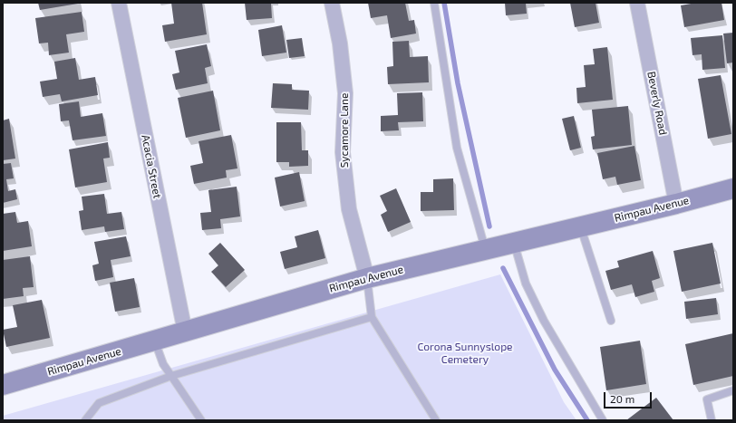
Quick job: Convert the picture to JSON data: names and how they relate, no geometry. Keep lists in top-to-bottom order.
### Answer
{
  "streets": {
    "main road": ["Rimpau Avenue"],
    "street": ["Beverly Road", "Sycamore Lane", "Acacia Street"]
  },
  "crossings": [
    ["Beverly Road", "Rimpau Avenue"],
    ["Sycamore Lane", "Rimpau Avenue"],
    ["Acacia Street", "Rimpau Avenue"]
  ],
  "parks": ["Corona Sunnyslope Cemetery"],
  "scale_bar": "20 m"
}
